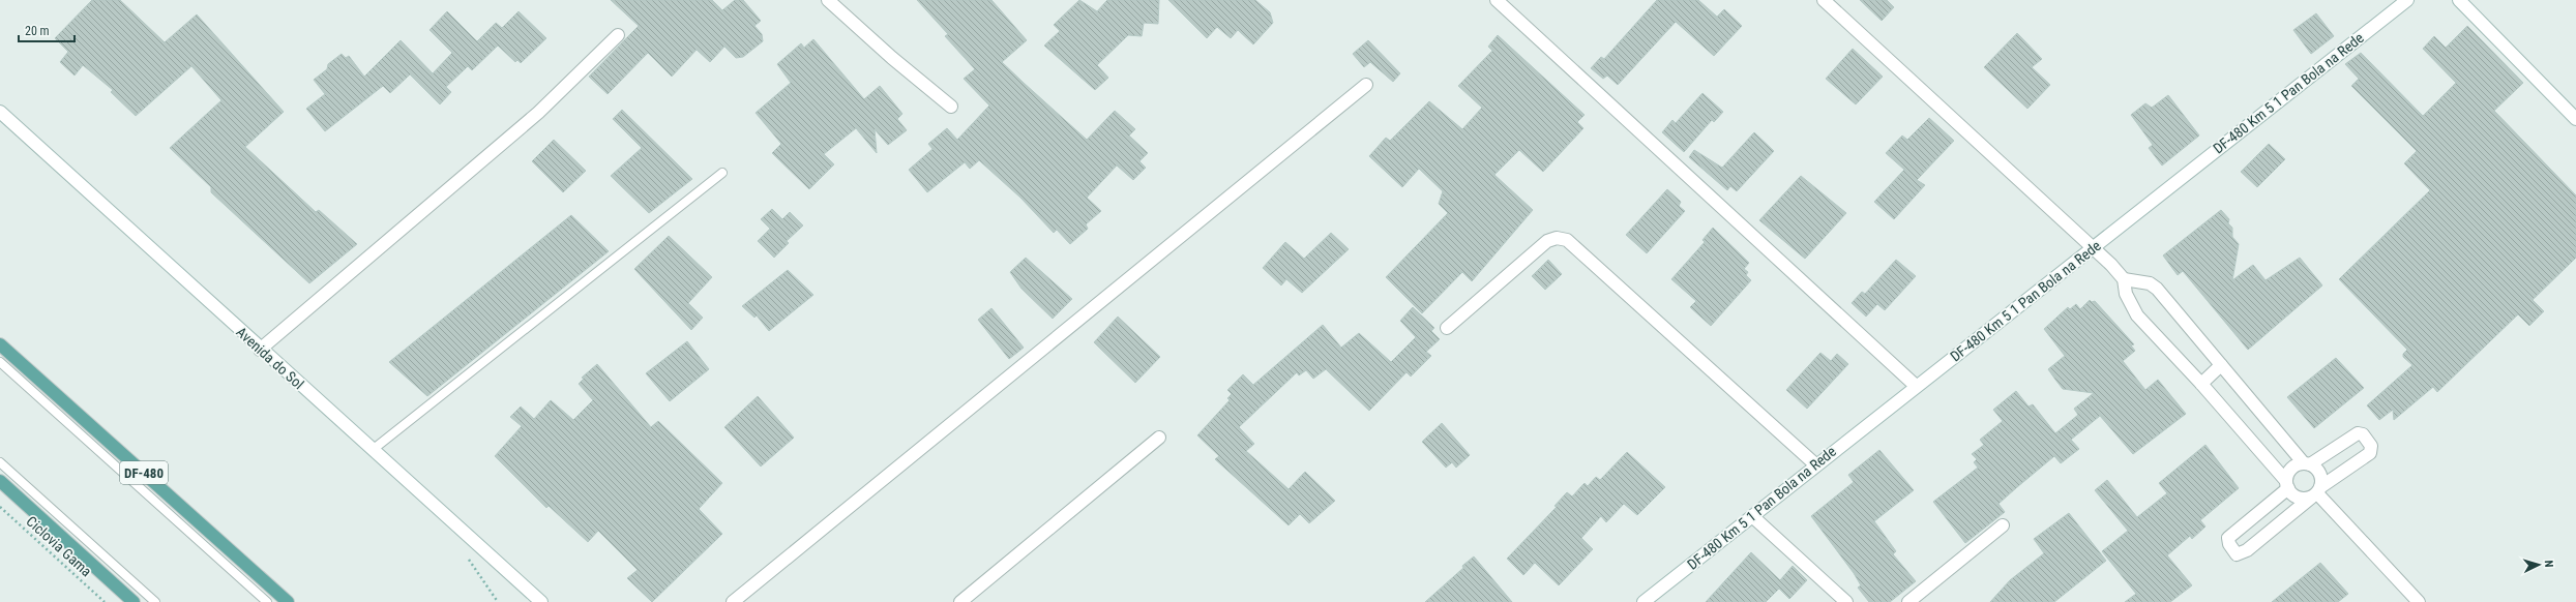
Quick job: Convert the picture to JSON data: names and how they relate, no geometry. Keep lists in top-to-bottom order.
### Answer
{
  "streets": {
    "main road": ["DF-480"],
    "street": ["DF-480 Km 5 1 Pan Bola na Rede", "Avenida do Sol"],
    "path": ["Ciclovia Gama"]
  },
  "scale_bar": "20 m",
  "north": "right"
}
